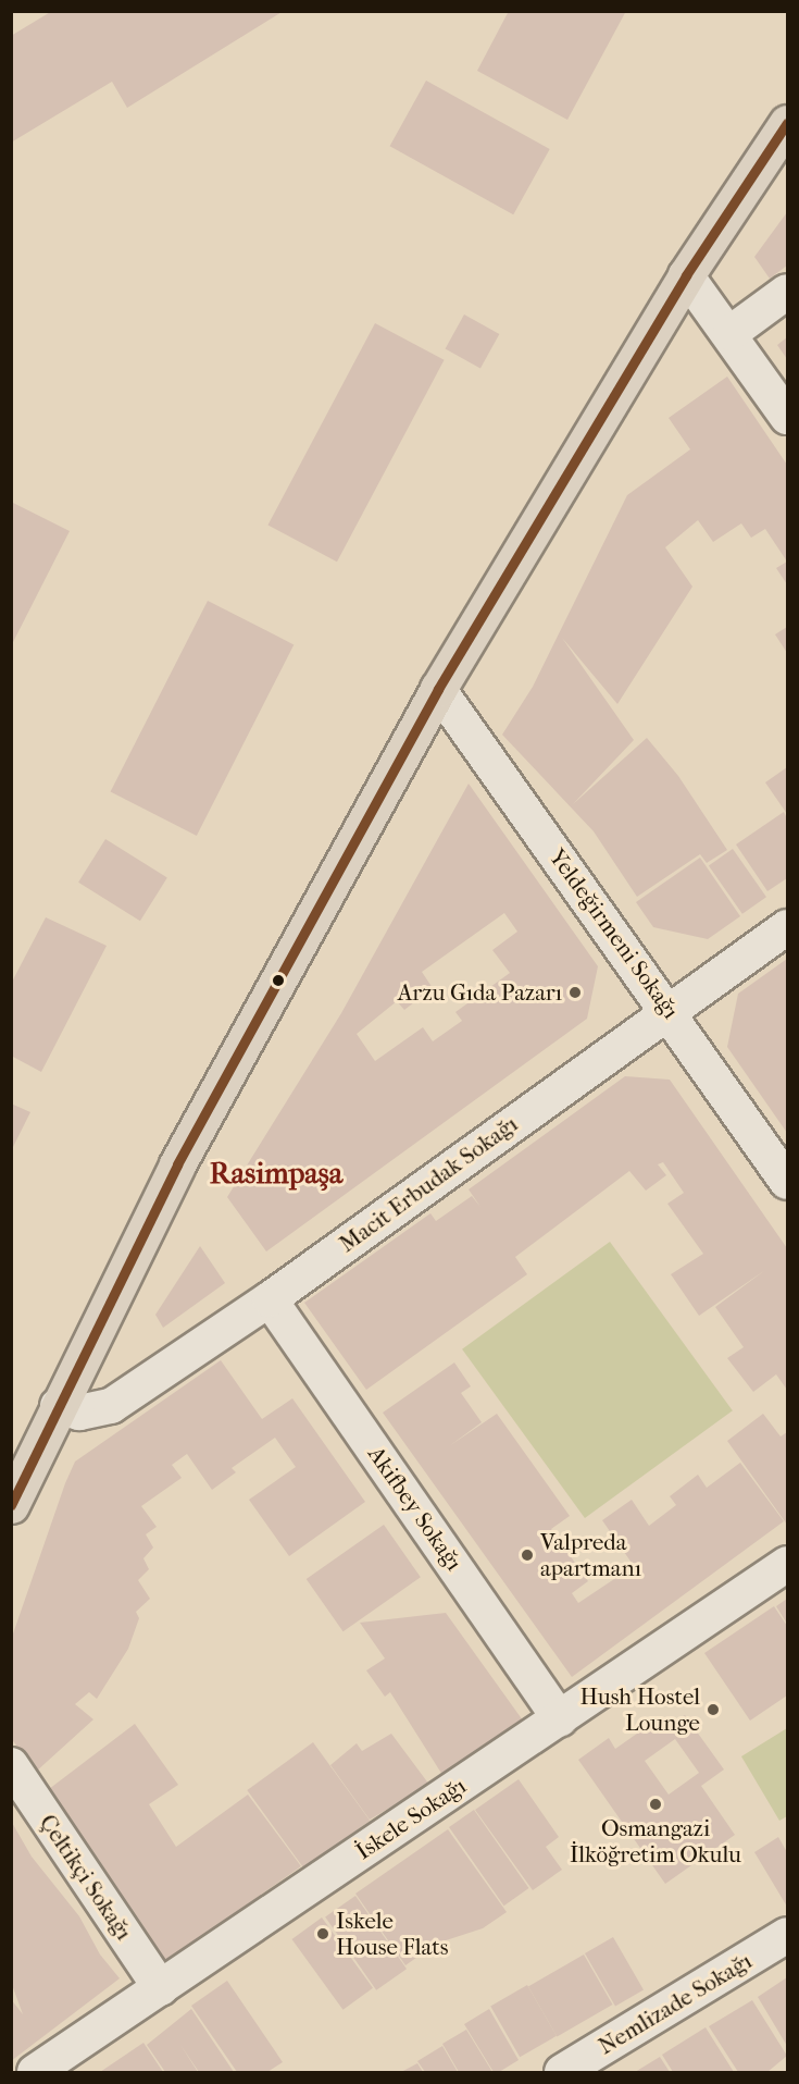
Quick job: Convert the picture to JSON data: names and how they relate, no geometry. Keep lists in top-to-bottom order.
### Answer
{
  "streets": {
    "street": [
      "Yeldeğirmeni Sokağı",
      "Macit Erbudak Sokağı",
      "Akifbey Sokağı",
      "İskele Sokağı",
      "Çeltikçi Sokağı",
      "Nemlizade Sokağı"
    ]
  },
  "crossings": [
    ["Yeldeğirmeni Sokağı", "Macit Erbudak Sokağı"],
    ["Macit Erbudak Sokağı", "Akifbey Sokağı"],
    ["Akifbey Sokağı", "İskele Sokağı"],
    ["İskele Sokağı", "Çeltikçi Sokağı"]
  ],
  "districts": ["Rasimpaşa"],
  "places": [
    "Arzu Gıda Pazarı",
    "Valpreda apartmanı",
    "Hush Hostel Lounge",
    "Osmangazi İlköğretim Okulu",
    "Iskele House Flats"
  ]
}
